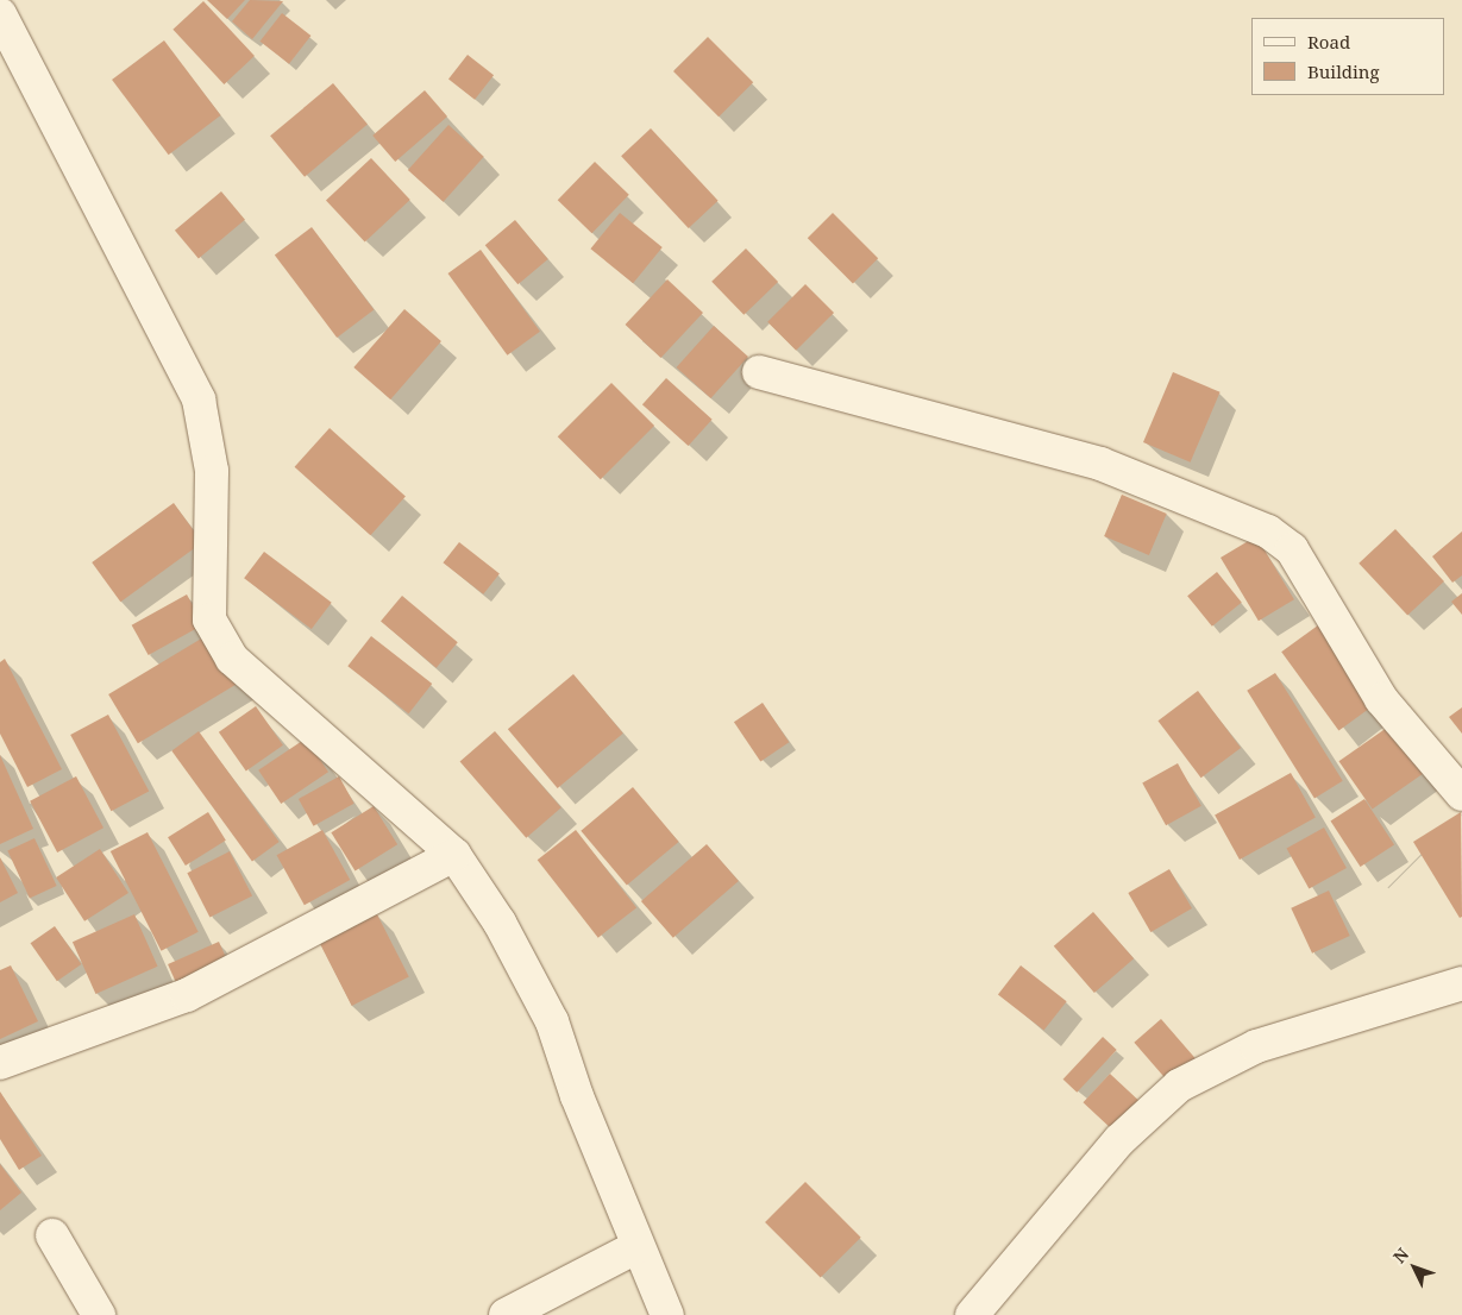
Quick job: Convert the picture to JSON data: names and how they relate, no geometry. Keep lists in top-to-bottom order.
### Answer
{
  "legend": ["Road", "Building"],
  "north": "top left"
}
